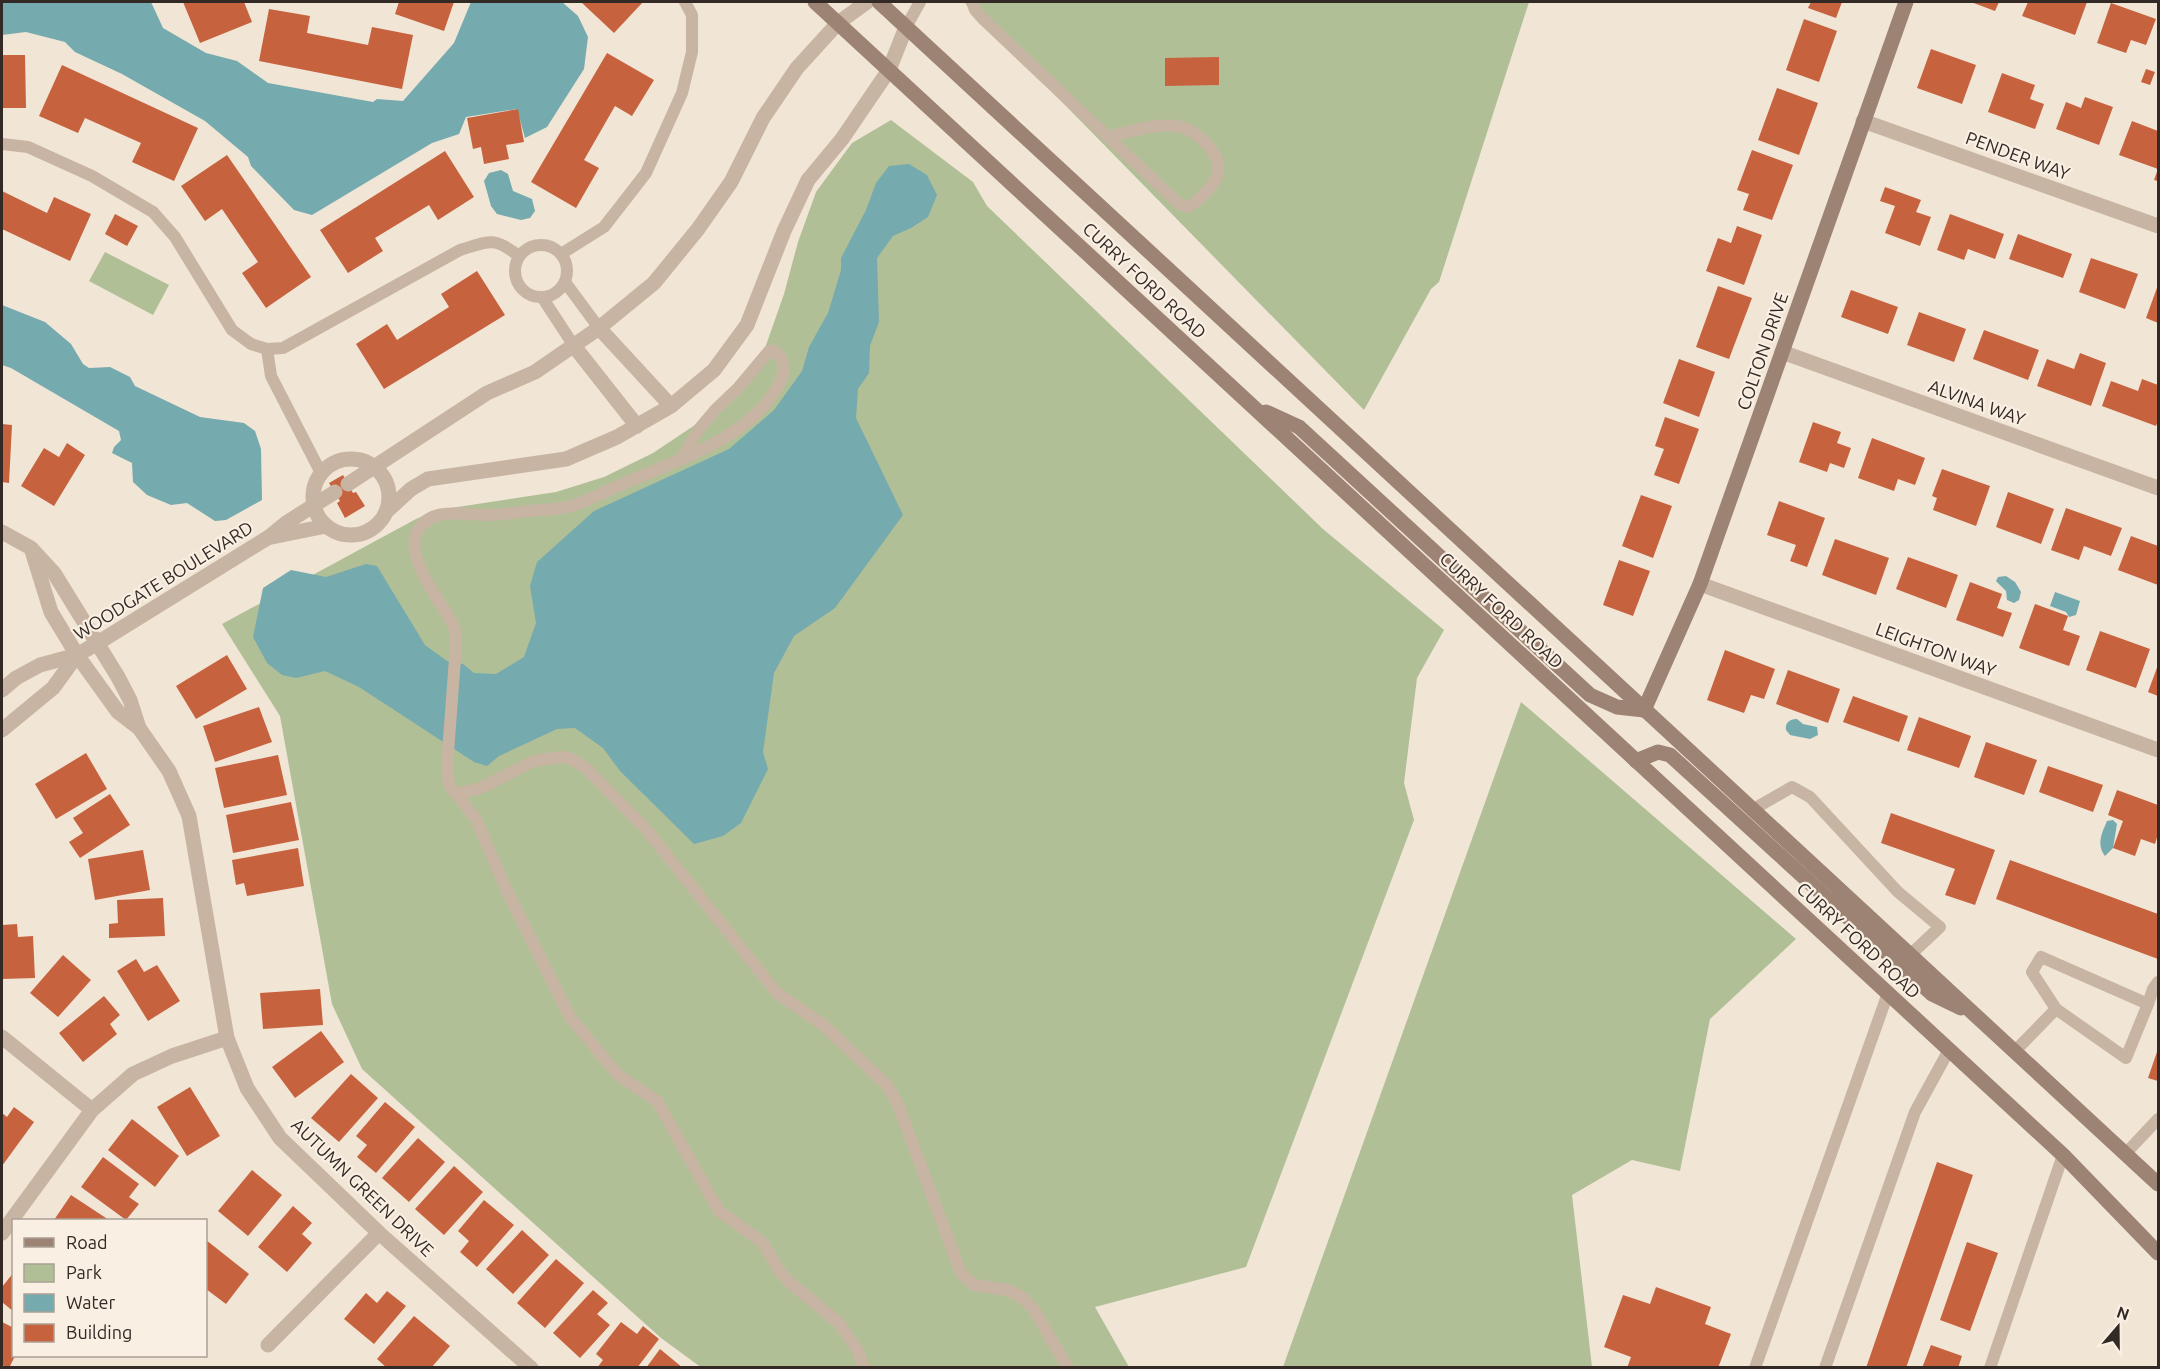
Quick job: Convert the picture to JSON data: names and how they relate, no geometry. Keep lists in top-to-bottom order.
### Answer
{
  "streets": {
    "main road": ["CURRY FORD ROAD", "COLTON DRIVE"],
    "street": [
      "PENDER WAY",
      "ALVINA WAY",
      "WOODGATE BOULEVARD",
      "LEIGHTON WAY",
      "AUTUMN GREEN DRIVE"
    ]
  },
  "crossings": [
    ["PENDER WAY", "COLTON DRIVE"],
    ["CURRY FORD ROAD", "COLTON DRIVE"],
    ["COLTON DRIVE", "ALVINA WAY"],
    ["COLTON DRIVE", "LEIGHTON WAY"],
    ["WOODGATE BOULEVARD", "AUTUMN GREEN DRIVE"]
  ],
  "legend": [
    "Road",
    "Park",
    "Water",
    "Building"
  ],
  "north": "top"
}
